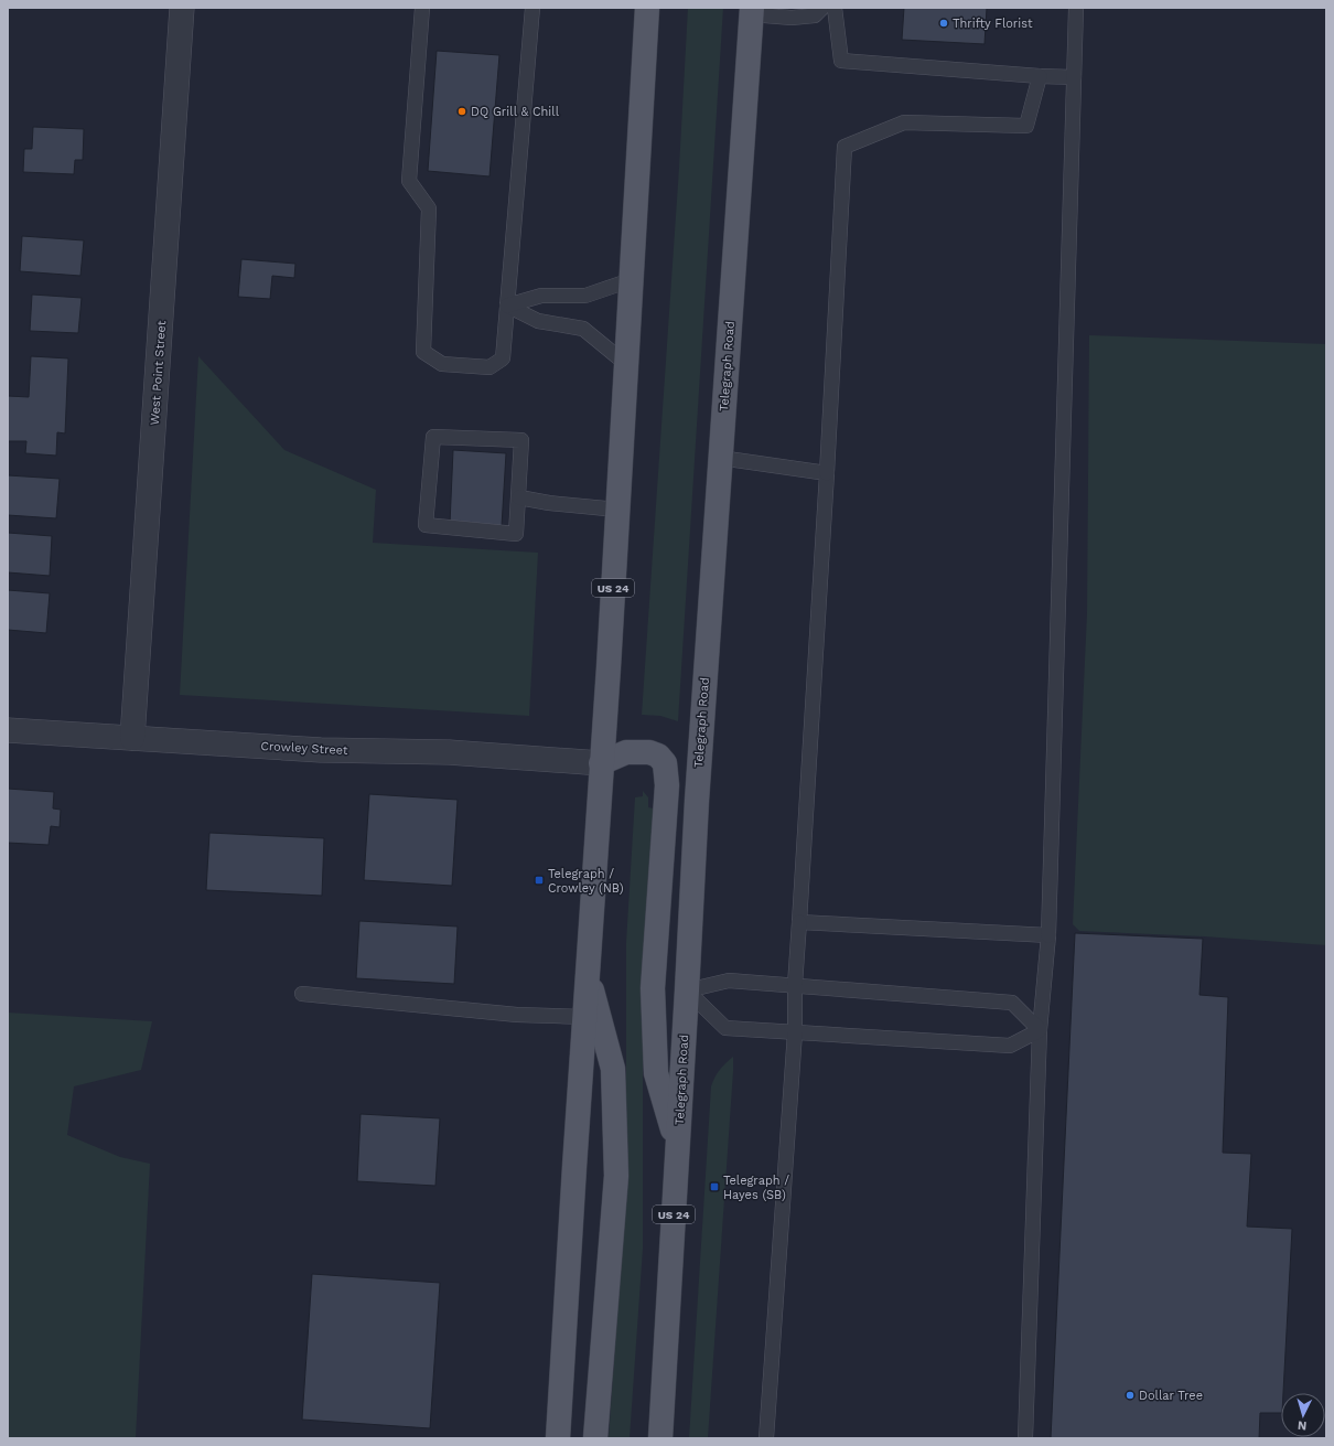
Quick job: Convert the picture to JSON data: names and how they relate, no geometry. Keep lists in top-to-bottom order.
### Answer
{
  "streets": {
    "main road": ["Telegraph Road", "US 24"],
    "street": ["West Point Street", "Crowley Street"]
  },
  "crossings": [
    ["West Point Street", "Crowley Street"],
    ["US 24", "Crowley Street"]
  ],
  "places": {
    "other": ["Thrifty Florist", "DQ Grill & Chill", "Dollar Tree"],
    "transit": ["Telegraph / Crowley (NB)", "Telegraph / Hayes (SB)"]
  },
  "north": "bottom"
}
